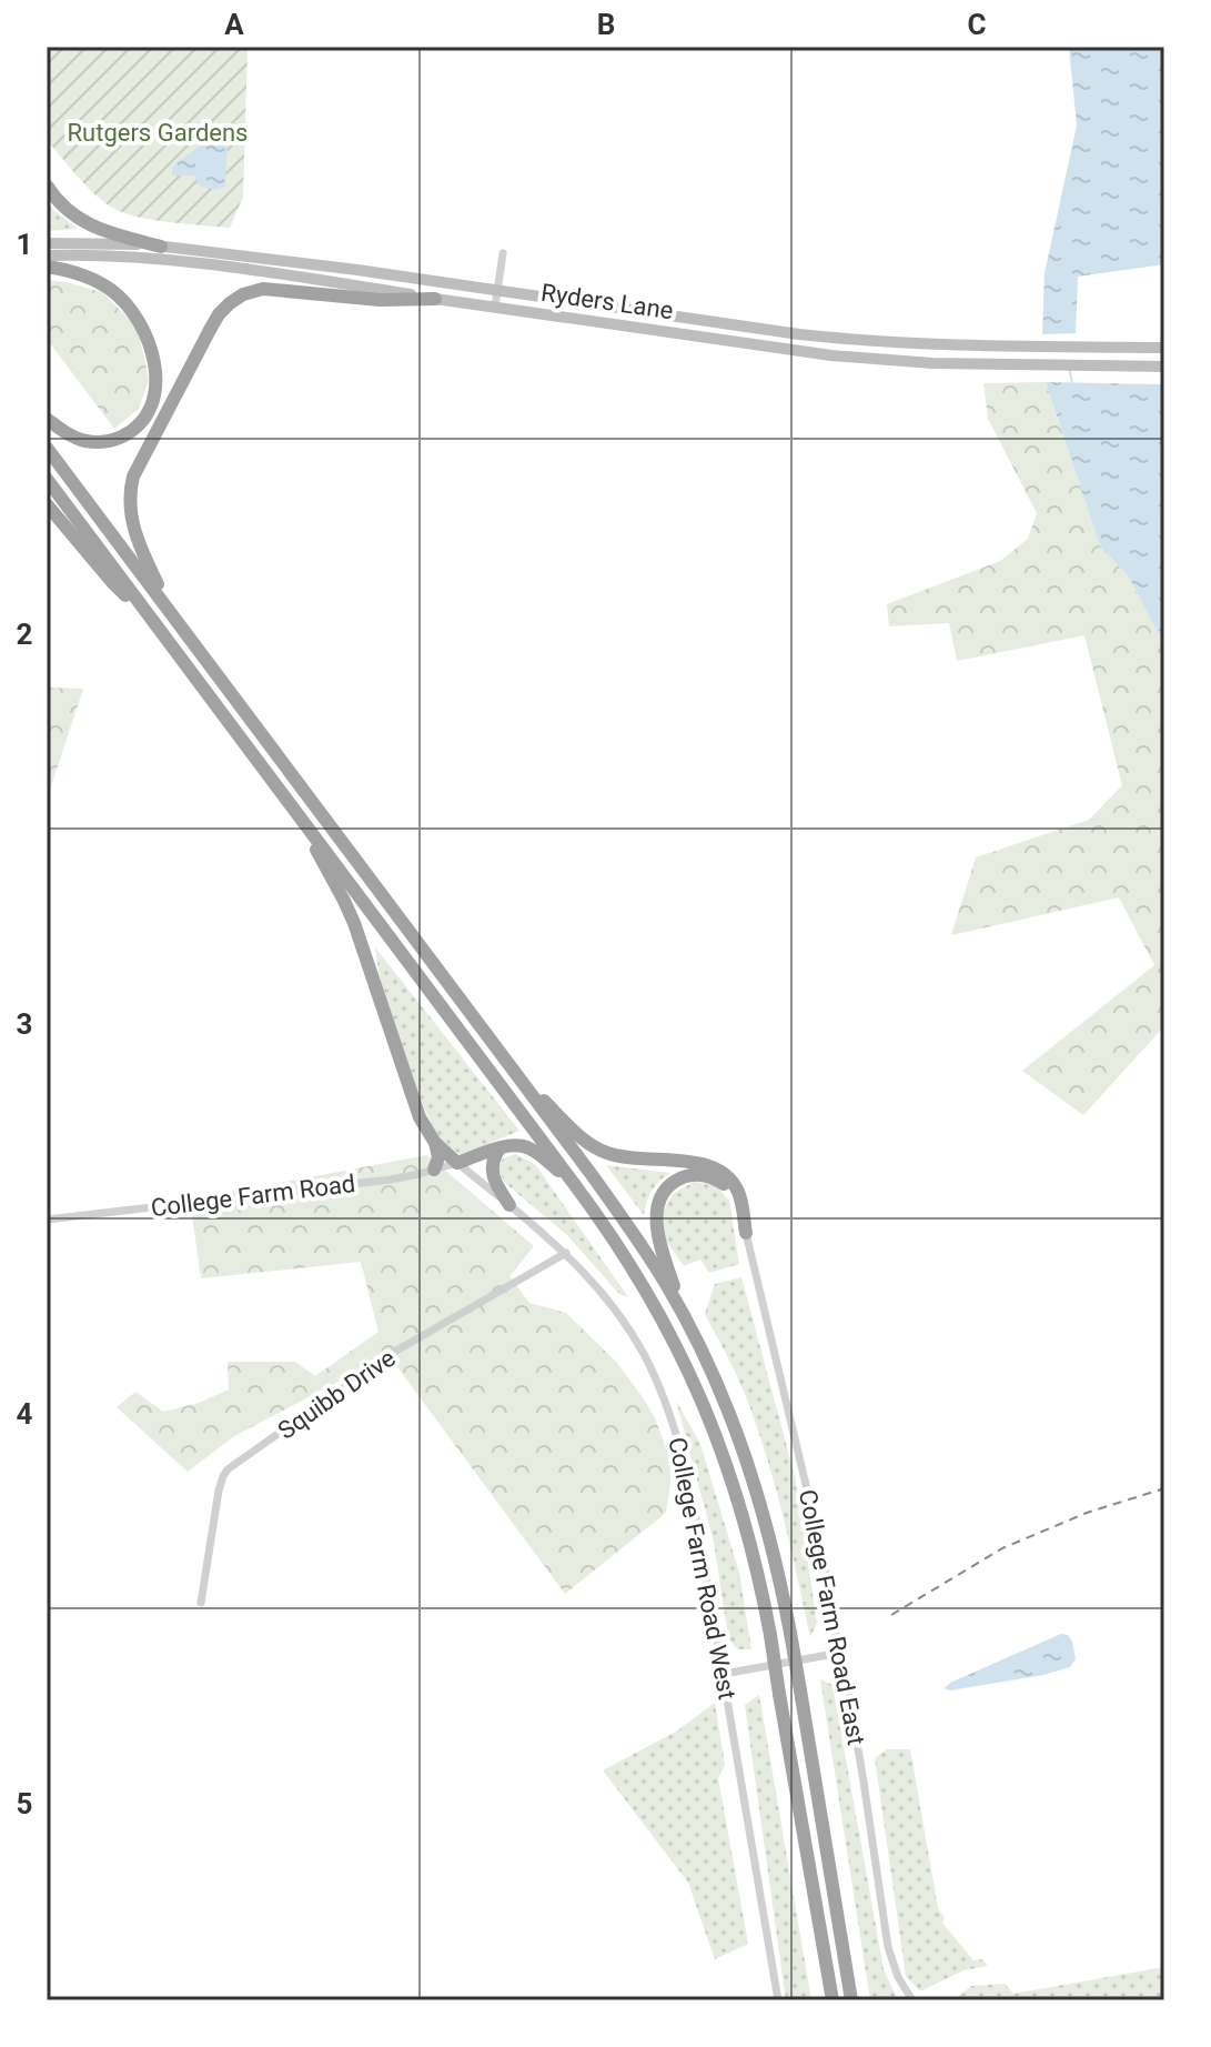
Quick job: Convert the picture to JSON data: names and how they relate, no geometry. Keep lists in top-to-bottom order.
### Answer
{
  "streets": {
    "main road": ["Ryders Lane"],
    "street": [
      "College Farm Road",
      "Squibb Drive",
      "College Farm Road West",
      "College Farm Road East"
    ]
  },
  "crossings": [
    ["College Farm Road", "College Farm Road West"],
    ["Squibb Drive", "College Farm Road West"]
  ],
  "parks": ["Rutgers Gardens"],
  "grid": {
    "columns": ["A", "B", "C"],
    "rows": [
      "1",
      "2",
      "3",
      "4",
      "5"
    ]
  }
}
